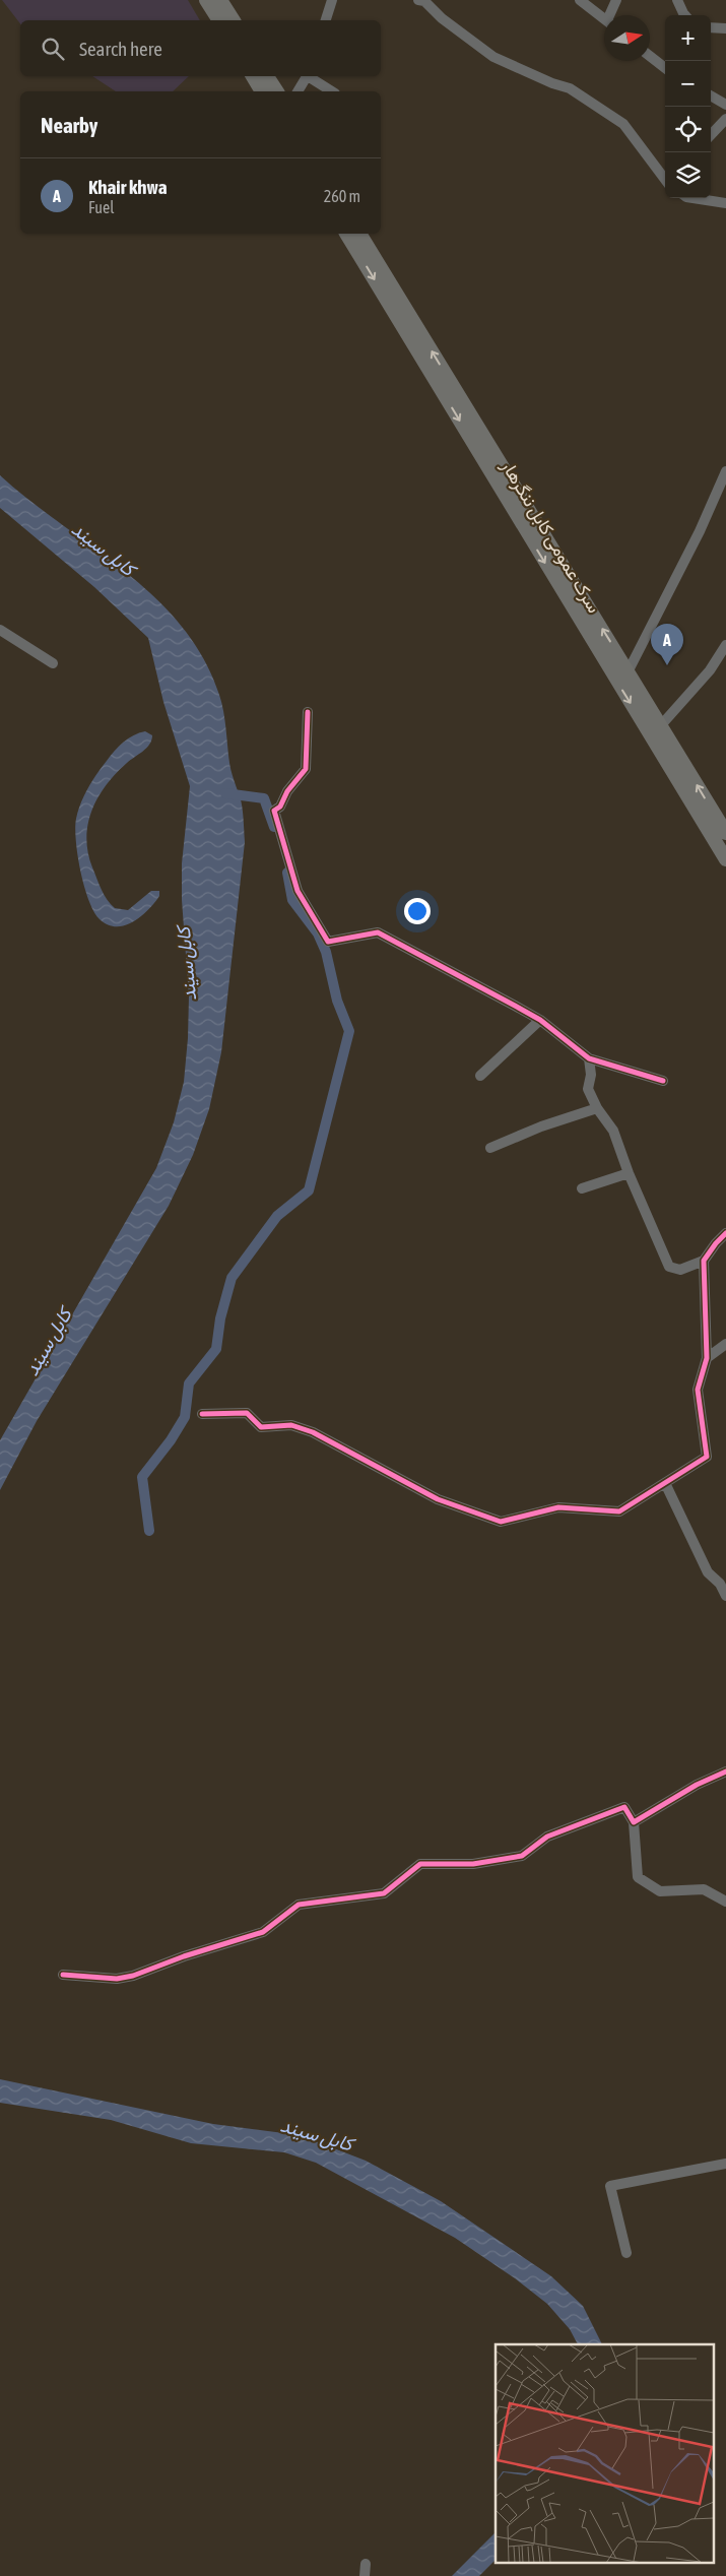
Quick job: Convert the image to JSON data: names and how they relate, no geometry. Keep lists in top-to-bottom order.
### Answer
{
  "streets": {
    "highway": ["سرک عمومی کابل ننگرهار"]
  },
  "water": ["کابل سيند"],
  "north": "right",
  "page": {
    "map_buttons": ["+", "−"],
    "search": "Search here",
    "heading": "Nearby",
    "list": [
      {
        "mark": "A",
        "name": "Khair khwa",
        "note": "Fuel",
        "value": "260 m"
      }
    ],
    "pins": "A"
  }
}
